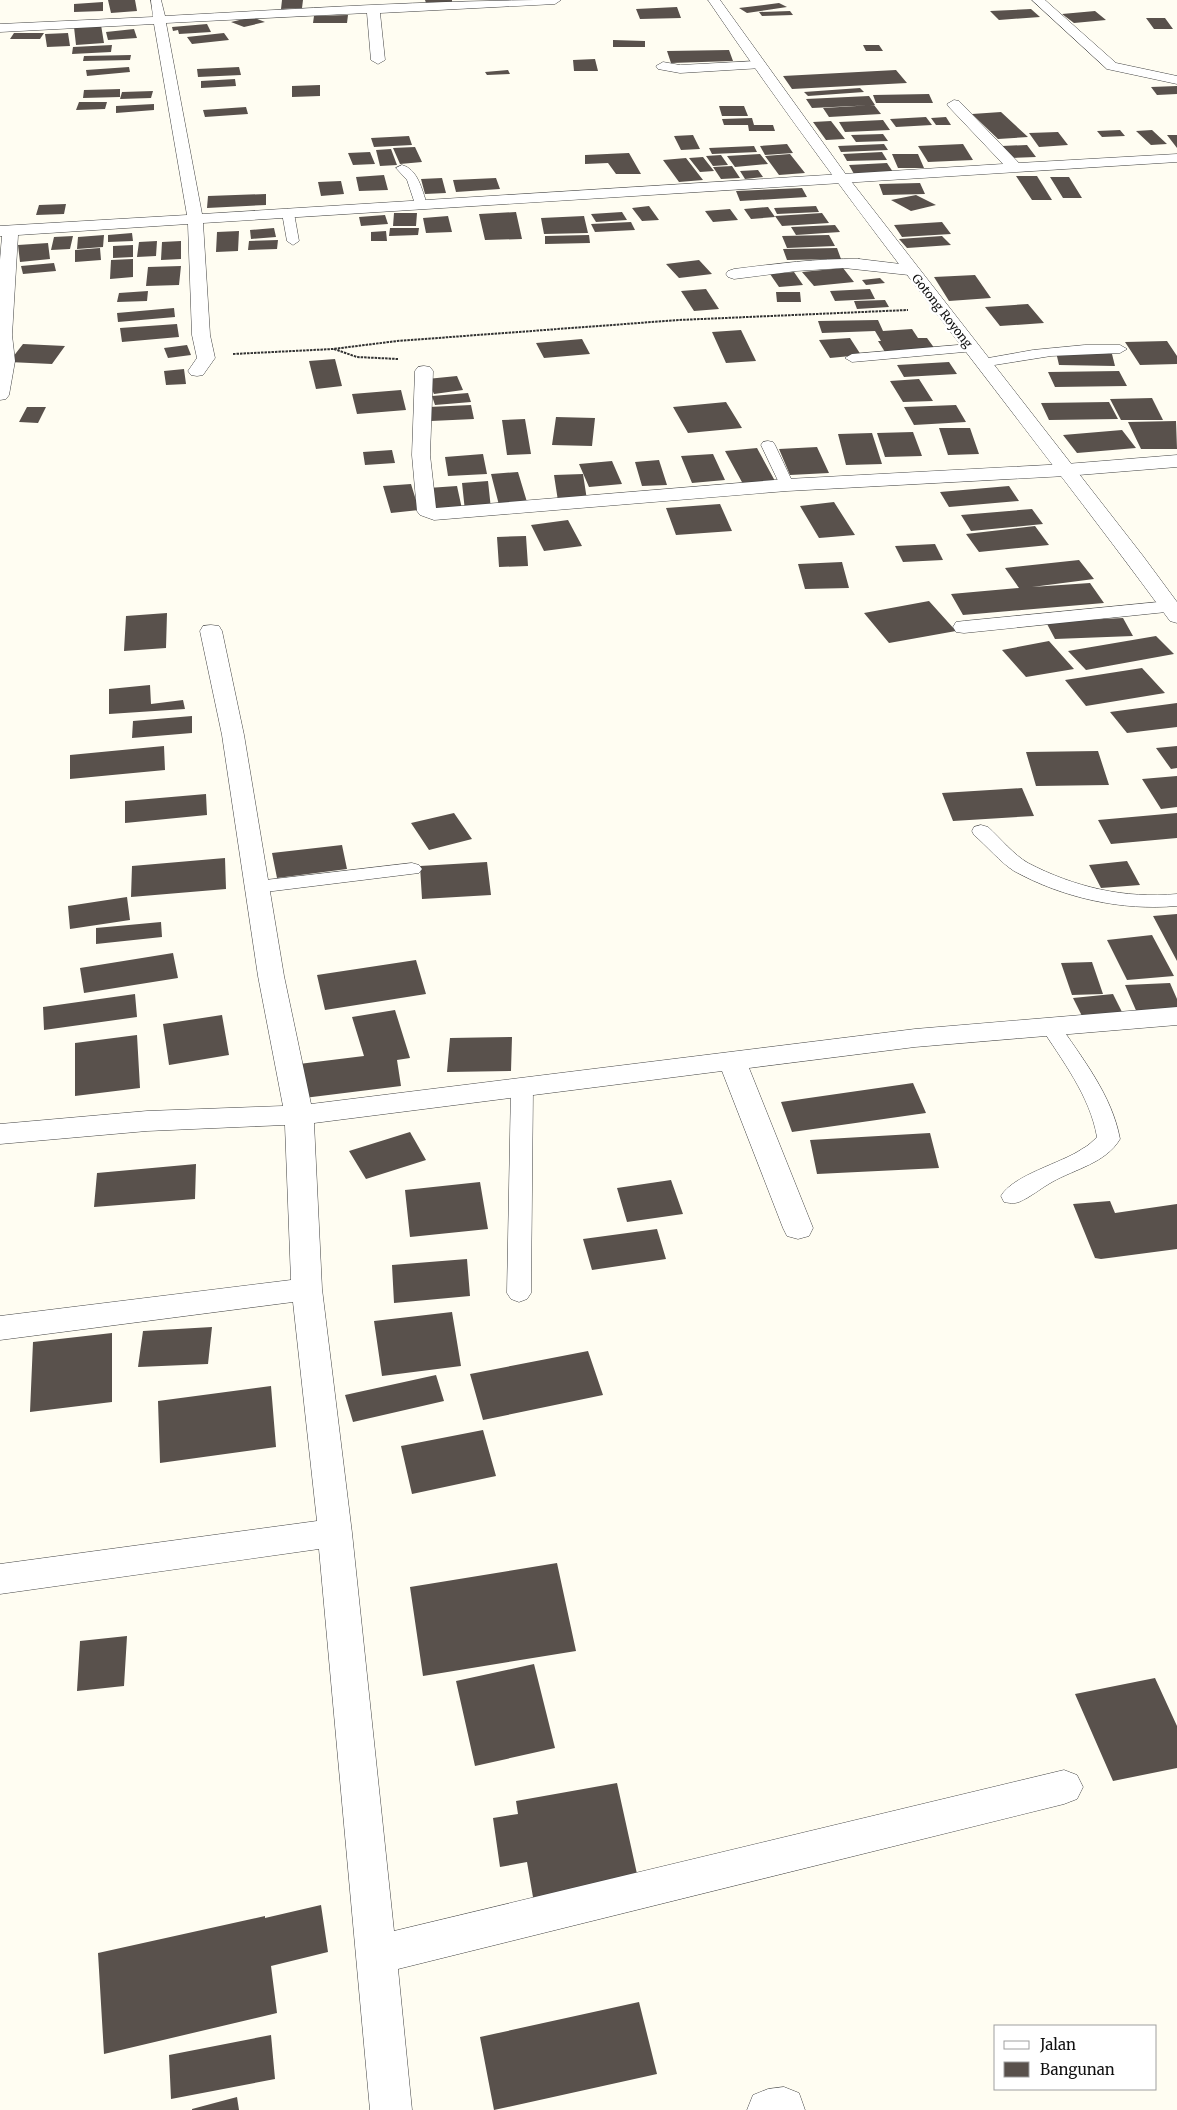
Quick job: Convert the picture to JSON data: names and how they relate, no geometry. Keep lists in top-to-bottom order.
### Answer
{
  "streets": {
    "street": ["Gotong Royong"]
  },
  "legend": ["Jalan", "Bangunan"]
}
